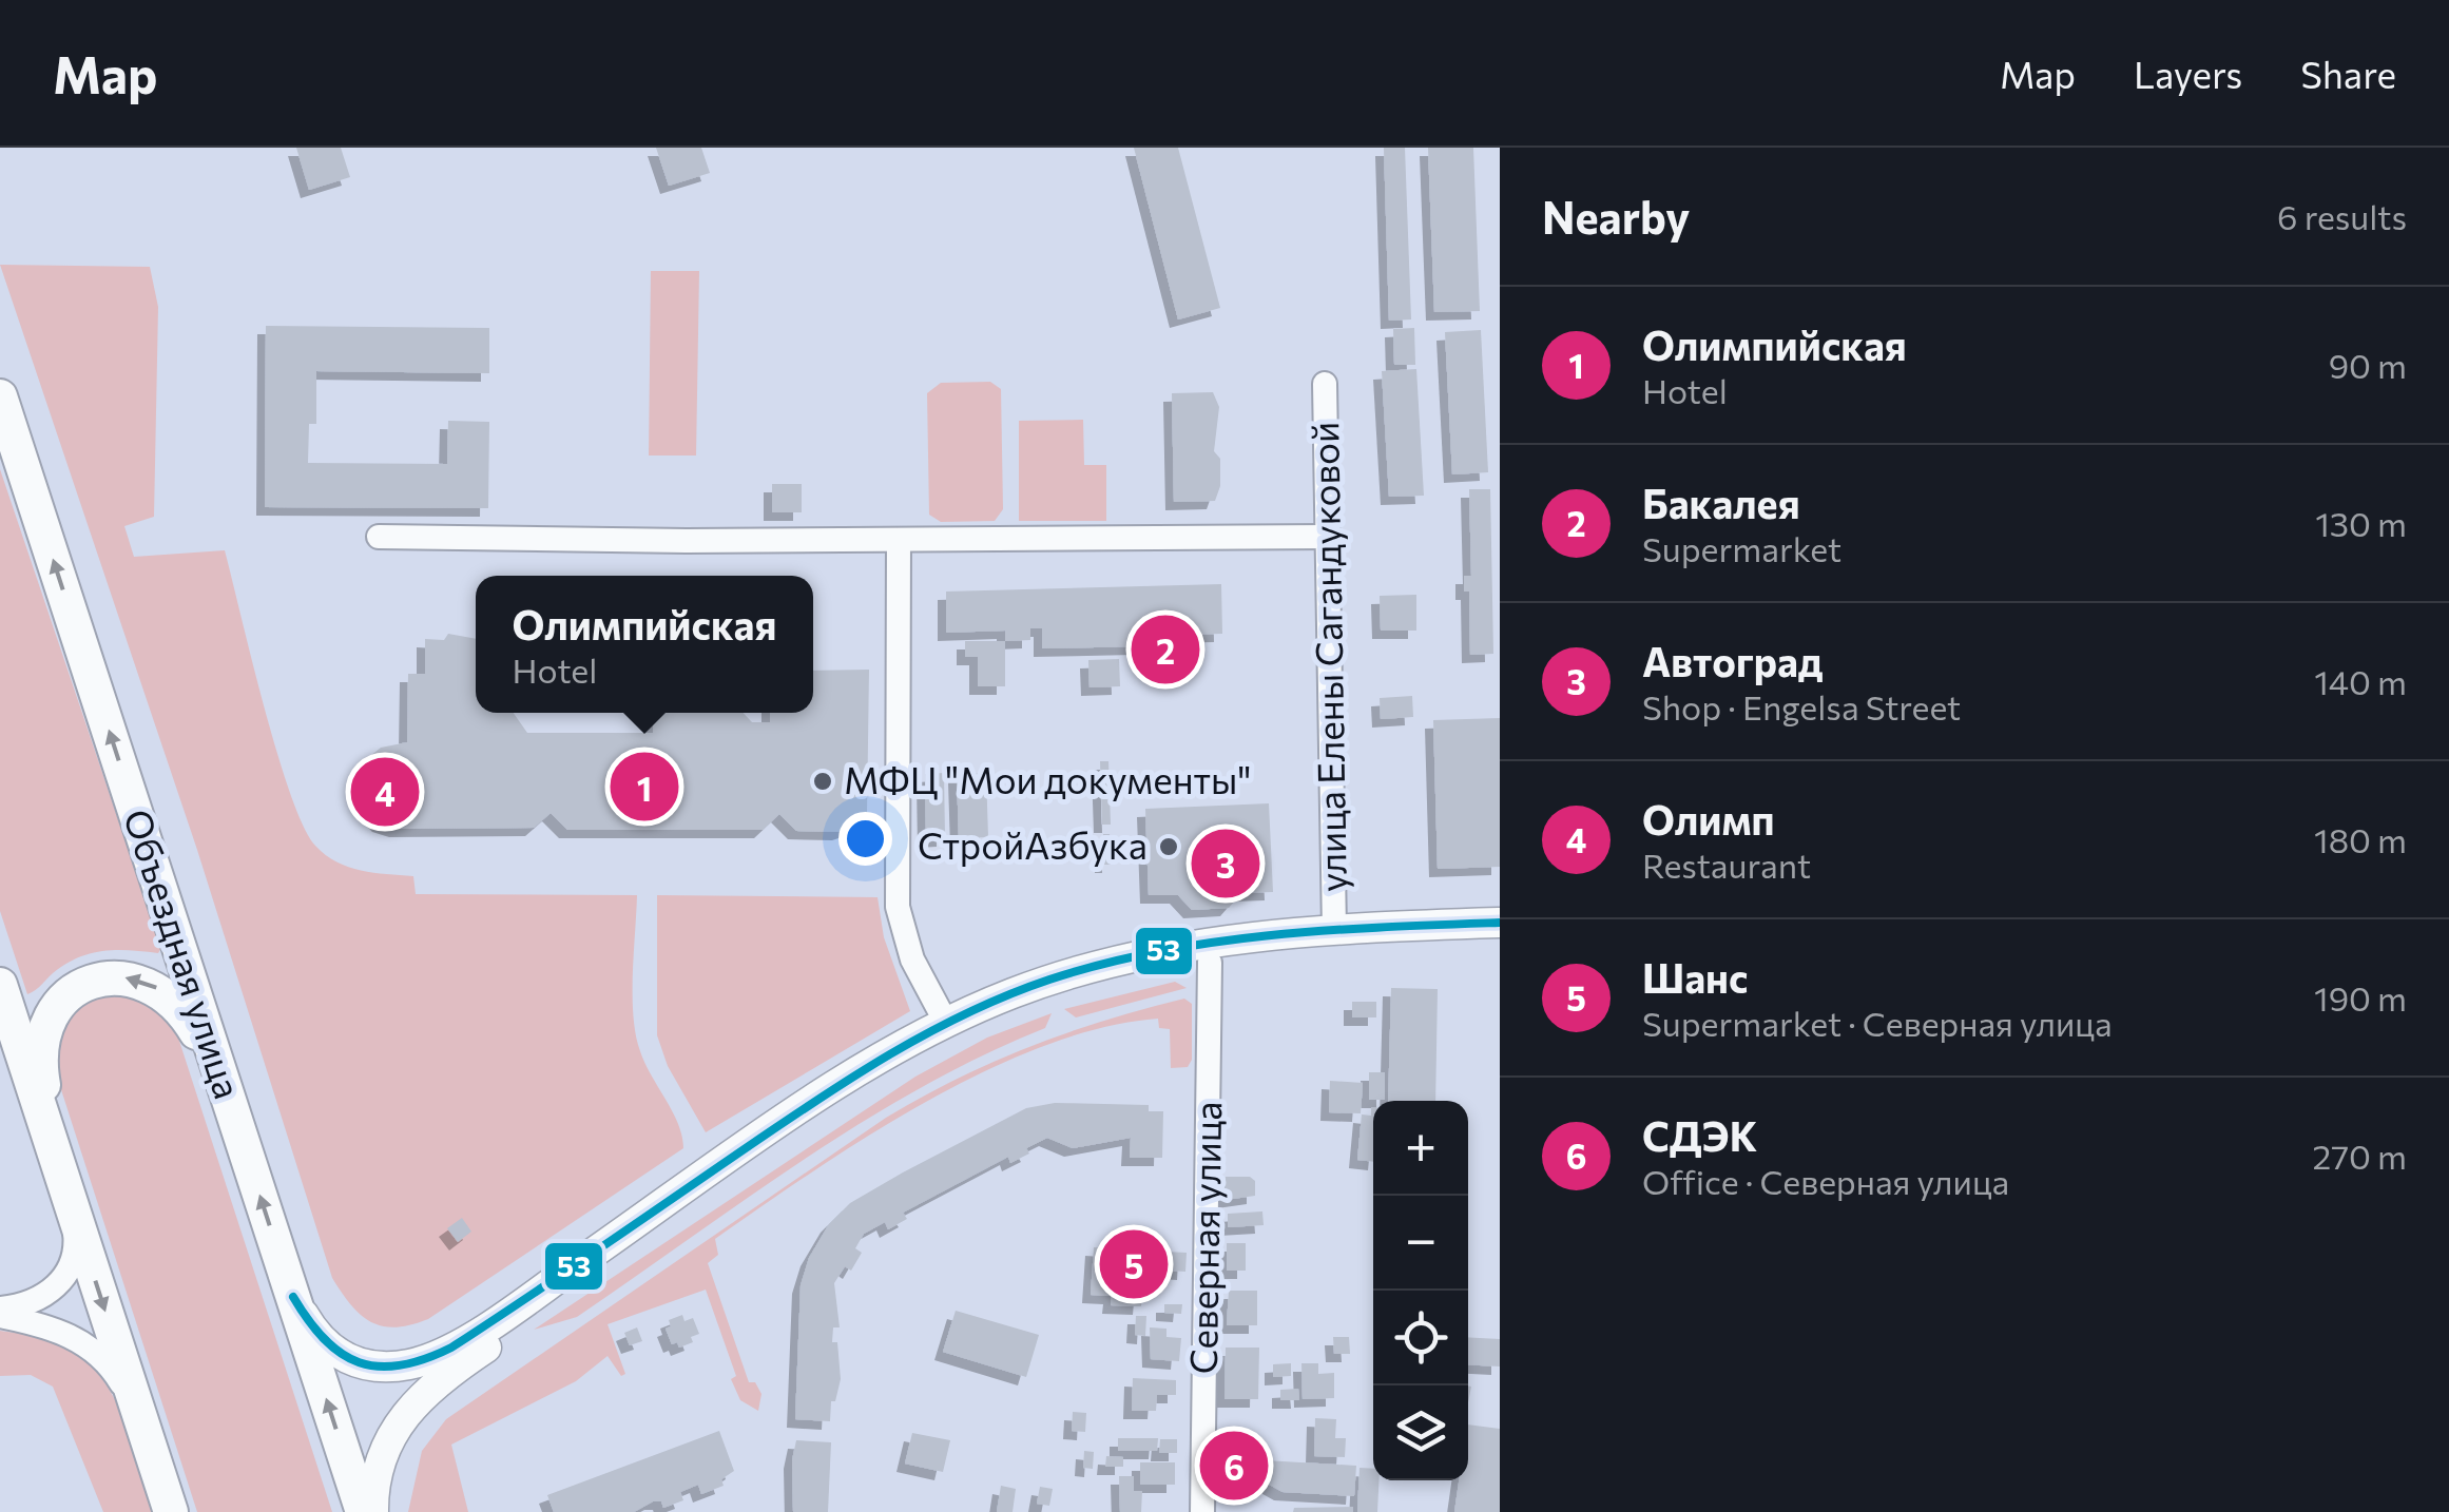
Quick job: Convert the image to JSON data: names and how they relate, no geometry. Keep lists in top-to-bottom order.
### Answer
{
  "streets": {
    "highway": ["Объездная улица"],
    "street": ["улица Елены Сагандуковой", "Северная улица"]
  },
  "places": ["МФЦ \"Мои документы\"", "СтройАзбука"],
  "lines": ["transit line 53"],
  "page": {
    "header": "Map",
    "nav": ["Map", "Layers", "Share"],
    "heading": ["Nearby", "6 results"],
    "list": [
      {
        "mark": "1",
        "name": "Олимпийская",
        "note": "Hotel",
        "value": "90 m"
      },
      {
        "mark": "2",
        "name": "Бакалея",
        "note": "Supermarket",
        "value": "130 m"
      },
      {
        "mark": "3",
        "name": "Автоград",
        "note": "Shop · Engelsa Street",
        "value": "140 m"
      },
      {
        "mark": "4",
        "name": "Олимп",
        "note": "Restaurant",
        "value": "180 m"
      },
      {
        "mark": "5",
        "name": "Шанс",
        "note": "Supermarket · Северная улица",
        "value": "190 m"
      },
      {
        "mark": "6",
        "name": "СДЭК",
        "note": "Office · Северная улица",
        "value": "270 m"
      }
    ],
    "popup": ["Олимпийская", "Hotel"],
    "pins": [
      "2",
      "1",
      "4",
      "3",
      "5",
      "6"
    ],
    "map_buttons": ["+", "−"]
  }
}
